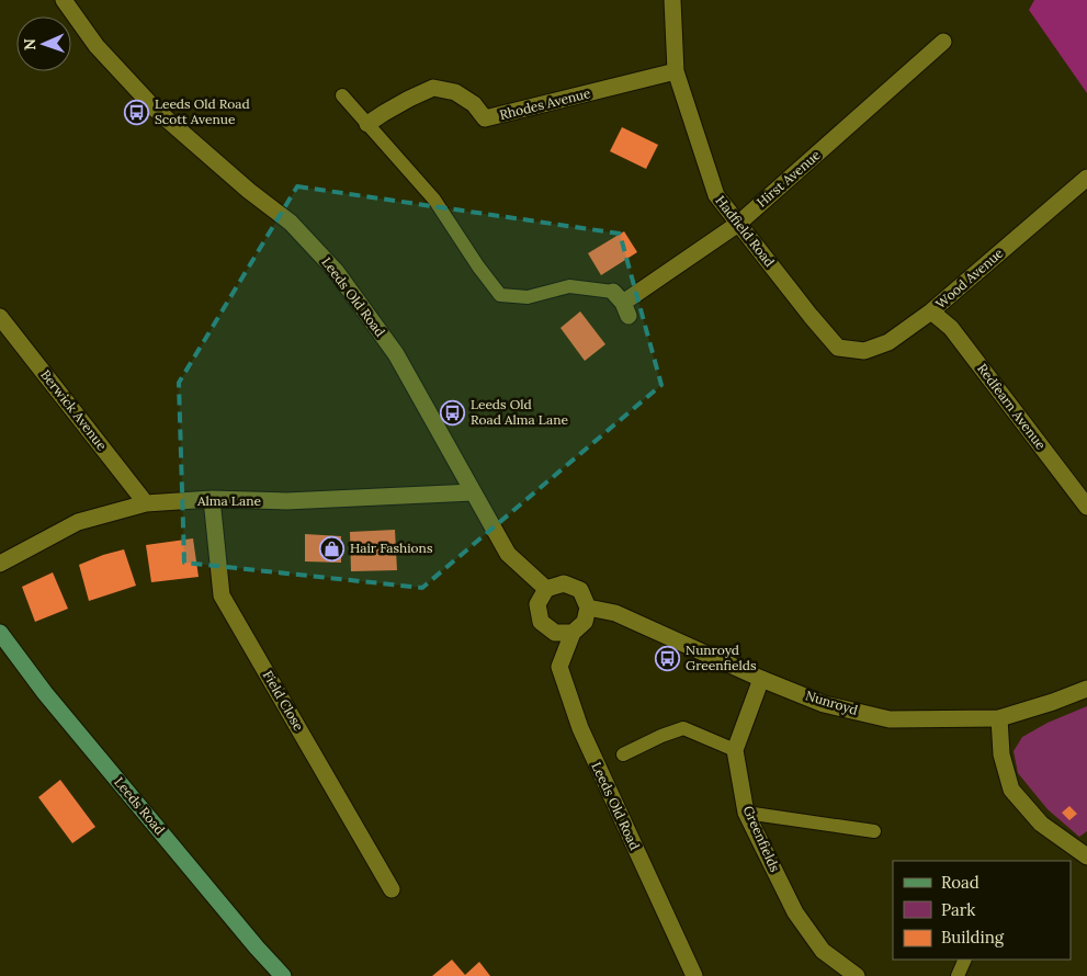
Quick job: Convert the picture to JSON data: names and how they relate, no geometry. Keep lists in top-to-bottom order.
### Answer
{
  "streets": {
    "main road": ["Leeds Road"],
    "street": [
      "Rhodes Avenue",
      "Hirst Avenue",
      "Hadfield Road",
      "Wood Avenue",
      "Leeds Old Road",
      "Redfearn Avenue",
      "Berwick Avenue",
      "Alma Lane",
      "Field Close",
      "Nunroyd",
      "Greenfields"
    ]
  },
  "crossings": [
    ["Rhodes Avenue", "Hadfield Road"],
    ["Hirst Avenue", "Hadfield Road"],
    ["Hadfield Road", "Wood Avenue"],
    ["Wood Avenue", "Redfearn Avenue"],
    ["Leeds Old Road", "Alma Lane"],
    ["Leeds Old Road", "Nunroyd"],
    ["Berwick Avenue", "Alma Lane"],
    ["Alma Lane", "Field Close"]
  ],
  "places": {
    "bus stop": ["Leeds Old Road Scott Avenue", "Leeds Old Road Alma Lane", "Nunroyd Greenfields"],
    "shop": ["Hair Fashions"]
  },
  "legend": ["Road", "Park", "Building"],
  "north": "left"
}
